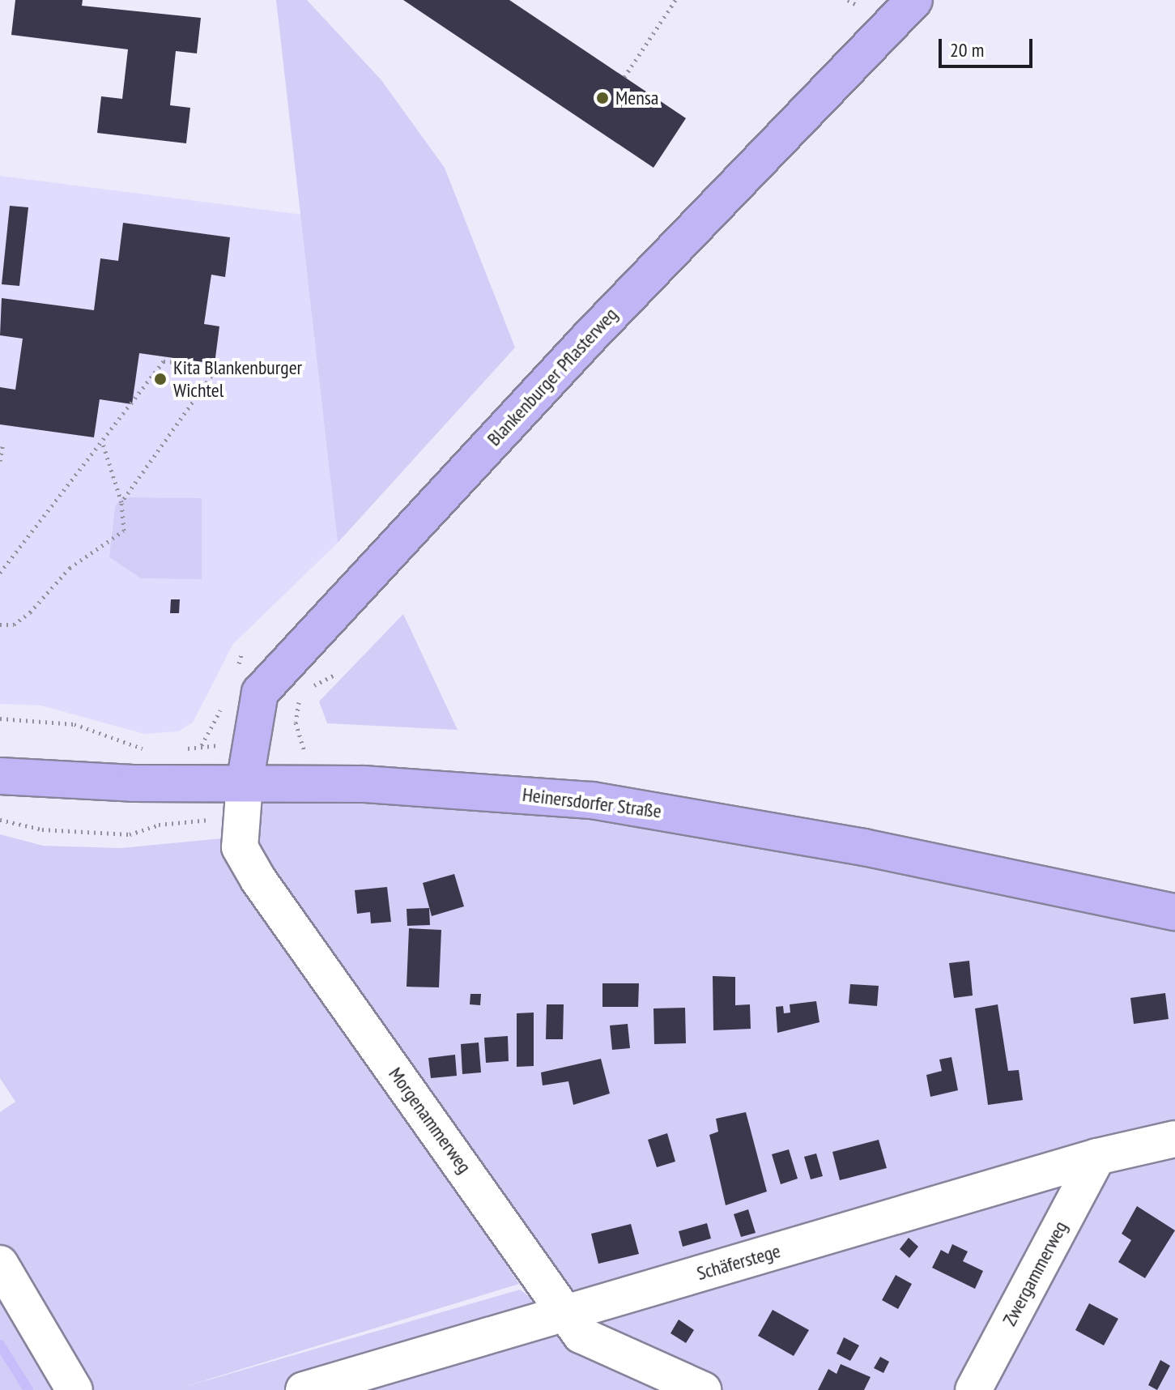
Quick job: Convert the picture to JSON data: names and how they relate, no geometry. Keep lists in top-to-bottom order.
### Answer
{
  "streets": {
    "main road": ["Blankenburger Pflasterweg", "Heinersdorfer Straße"],
    "lane": ["Morgenammerweg", "Schäferstege", "Zwergammerweg"]
  },
  "crossings": [
    ["Blankenburger Pflasterweg", "Heinersdorfer Straße"],
    ["Blankenburger Pflasterweg", "Morgenammerweg"],
    ["Heinersdorfer Straße", "Morgenammerweg"],
    ["Morgenammerweg", "Schäferstege"],
    ["Schäferstege", "Zwergammerweg"]
  ],
  "places": ["Mensa", "Kita Blankenburger Wichtel"],
  "scale_bar": "20 m"
}
